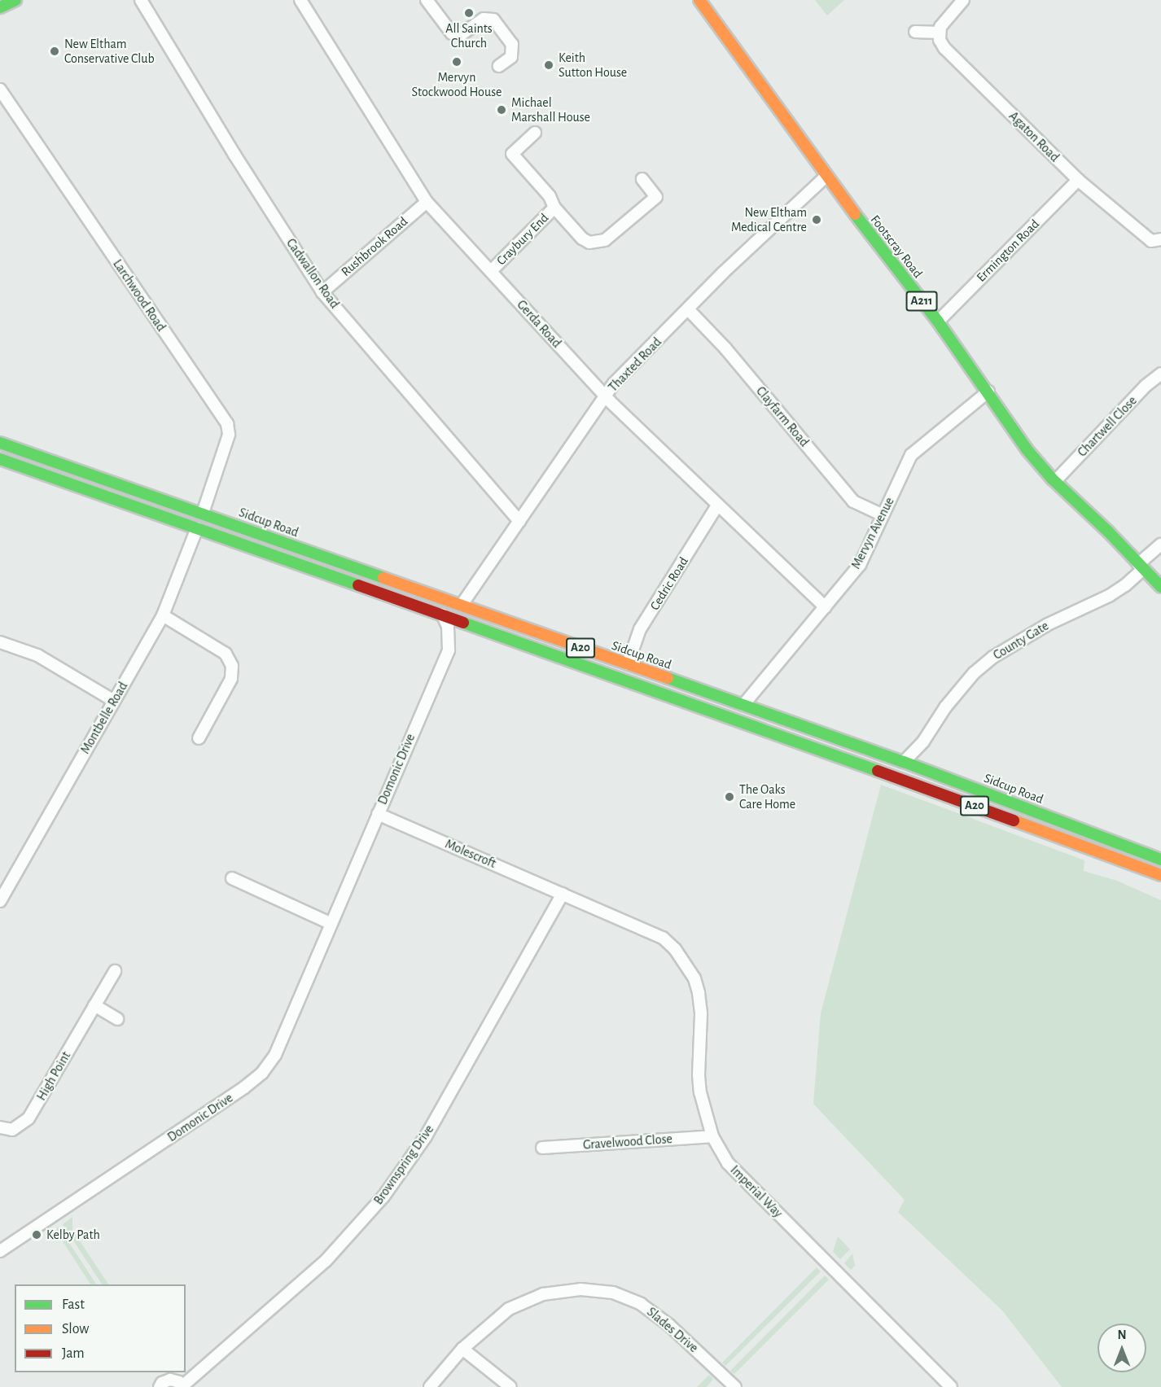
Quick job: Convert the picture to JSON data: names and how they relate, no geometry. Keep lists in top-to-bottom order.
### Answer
{
  "streets": {
    "main road": [
      "Footscray Road",
      "A211",
      "Sidcup Road",
      "A20"
    ],
    "street": [
      "Agaton Road",
      "Craybury End",
      "Rushbrook Road",
      "Ermington Road",
      "Cadwallon Road",
      "Larchwood Road",
      "Gerda Road",
      "Thaxted Road",
      "Clayfarm Road",
      "Chartwell Close",
      "Mervyn Avenue",
      "Cedric Road",
      "County Gate",
      "Montbelle Road",
      "Domonic Drive",
      "Molescroft",
      "High Point",
      "Gravelwood Close",
      "Brownspring Drive",
      "Imperial Way",
      "Slades Drive"
    ]
  },
  "crossings": [
    ["Agaton Road", "Ermington Road"],
    ["Craybury End", "Gerda Road"],
    ["Rushbrook Road", "Cadwallon Road"],
    ["Rushbrook Road", "Gerda Road"],
    ["Footscray Road", "Ermington Road"],
    ["Footscray Road", "Thaxted Road"],
    ["Footscray Road", "Chartwell Close"],
    ["Footscray Road", "Mervyn Avenue"],
    ["Footscray Road", "County Gate"],
    ["Cadwallon Road", "Thaxted Road"],
    ["Larchwood Road", "Sidcup Road"],
    ["Gerda Road", "Thaxted Road"],
    ["Gerda Road", "Mervyn Avenue"],
    ["Gerda Road", "Cedric Road"],
    ["Thaxted Road", "Clayfarm Road"],
    ["Thaxted Road", "Sidcup Road"],
    ["Clayfarm Road", "Mervyn Avenue"],
    ["Sidcup Road", "Mervyn Avenue"],
    ["Sidcup Road", "Cedric Road"],
    ["Sidcup Road", "County Gate"],
    ["Sidcup Road", "Montbelle Road"],
    ["Sidcup Road", "Domonic Drive"],
    ["Domonic Drive", "Molescroft"],
    ["Molescroft", "Brownspring Drive"],
    ["Molescroft", "Imperial Way"],
    ["Gravelwood Close", "Imperial Way"],
    ["Brownspring Drive", "Imperial Way"]
  ],
  "places": [
    "All Saints Church",
    "New Eltham Conservative Club",
    "Mervyn Stockwood House",
    "Keith Sutton House",
    "Michael Marshall House",
    "New Eltham Medical Centre",
    "The Oaks Care Home",
    "Kelby Path"
  ],
  "legend": ["Fast", "Slow", "Jam"],
  "north": "top"
}
